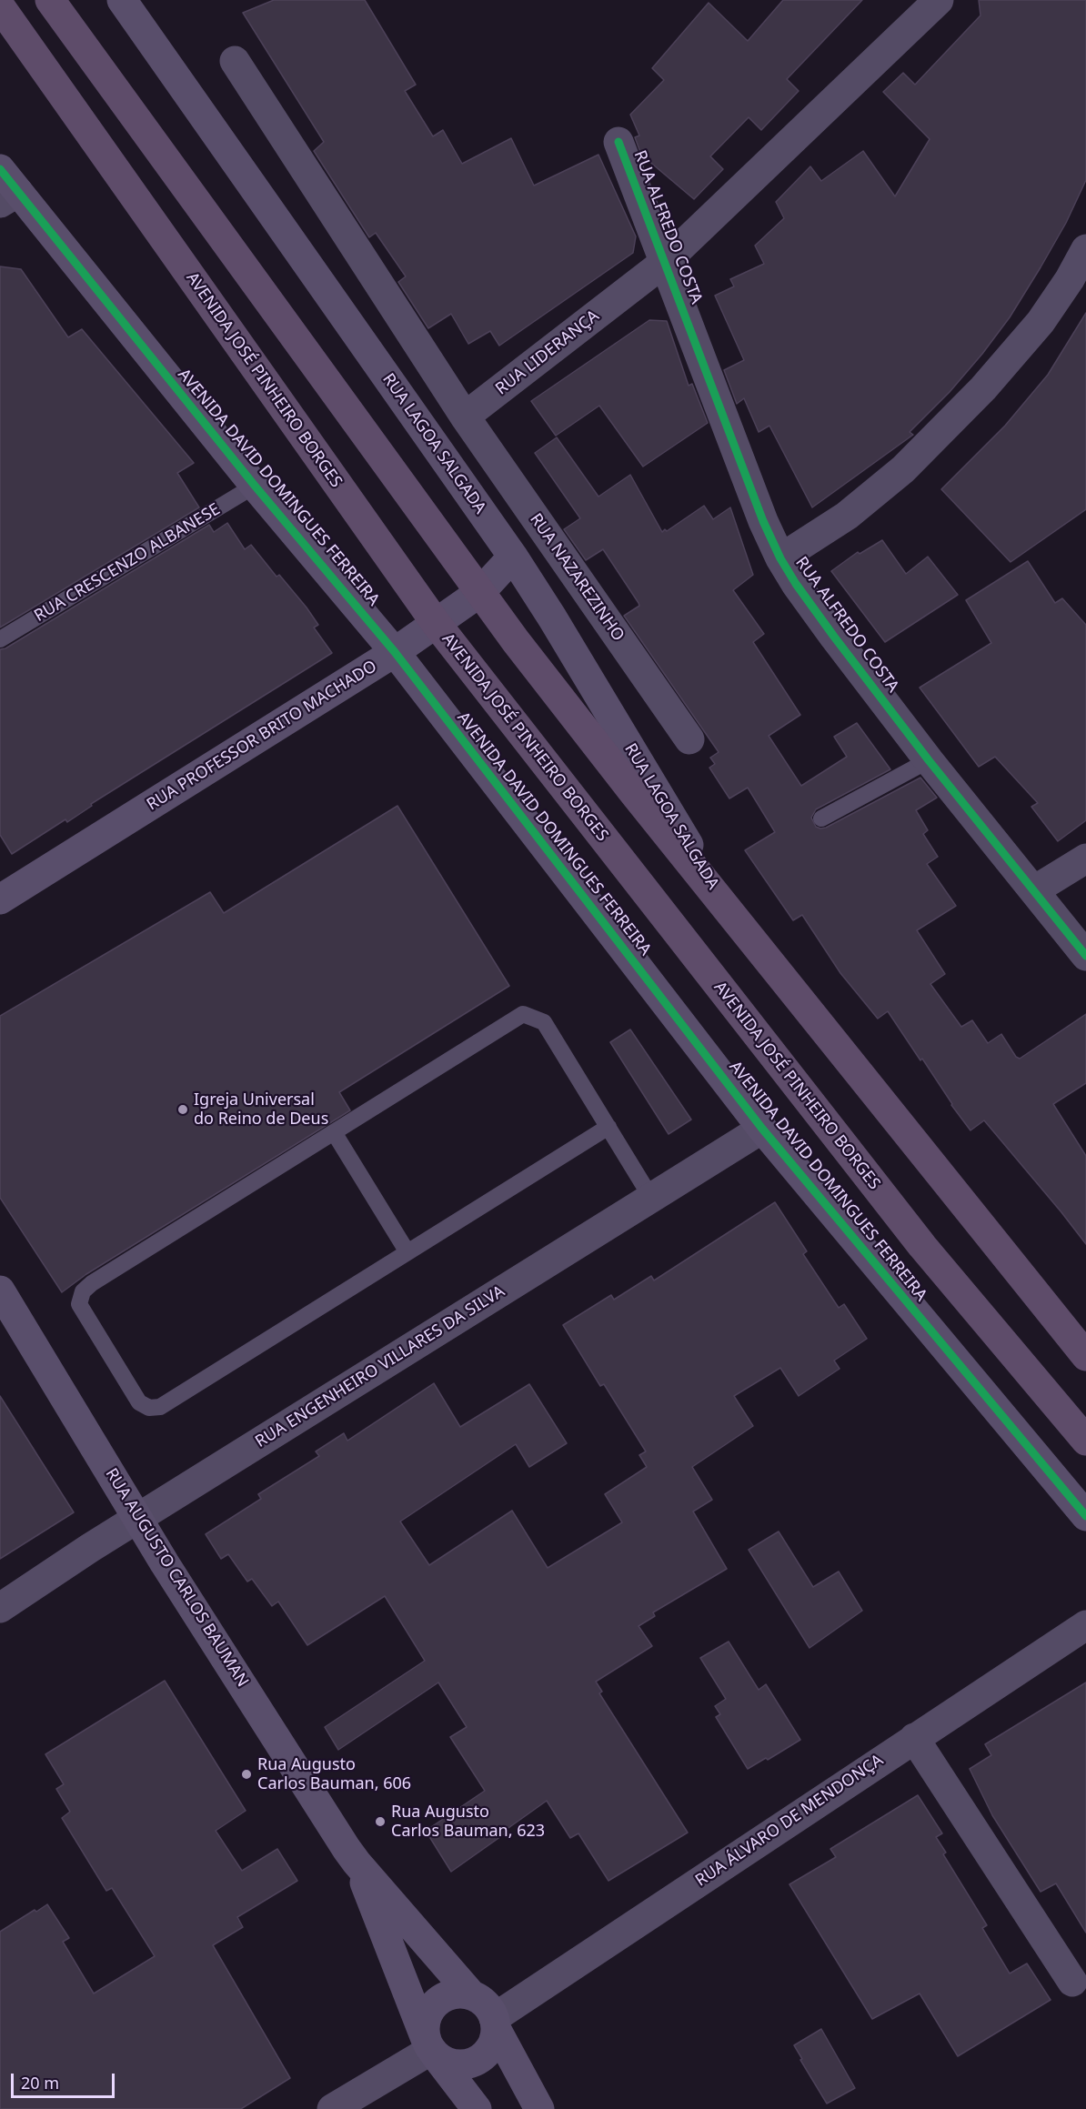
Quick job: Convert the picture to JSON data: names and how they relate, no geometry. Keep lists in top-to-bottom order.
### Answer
{
  "streets": {
    "main road": ["AVENIDA JOSÉ PINHEIRO BORGES"],
    "street": [
      "RUA ALFREDO COSTA",
      "RUA LIDERANÇA",
      "RUA LAGOA SALGADA",
      "AVENIDA DAVID DOMINGUES FERREIRA",
      "RUA NAZAREZINHO",
      "RUA PROFESSOR BRITO MACHADO",
      "RUA ENGENHEIRO VILLARES DA SILVA",
      "RUA AUGUSTO CARLOS BAUMAN",
      "RUA ÁLVARO DE MENDONÇA"
    ],
    "lane": ["RUA CRESCENZO ALBANESE"]
  },
  "crossings": [
    ["RUA ALFREDO COSTA", "RUA LIDERANÇA"],
    ["RUA LIDERANÇA", "RUA NAZAREZINHO"],
    ["AVENIDA JOSÉ PINHEIRO BORGES", "RUA PROFESSOR BRITO MACHADO"],
    ["RUA LAGOA SALGADA", "RUA PROFESSOR BRITO MACHADO"],
    ["AVENIDA DAVID DOMINGUES FERREIRA", "RUA CRESCENZO ALBANESE"],
    ["AVENIDA DAVID DOMINGUES FERREIRA", "RUA PROFESSOR BRITO MACHADO"],
    ["AVENIDA DAVID DOMINGUES FERREIRA", "RUA ENGENHEIRO VILLARES DA SILVA"],
    ["RUA ENGENHEIRO VILLARES DA SILVA", "RUA AUGUSTO CARLOS BAUMAN"],
    ["RUA AUGUSTO CARLOS BAUMAN", "RUA ÁLVARO DE MENDONÇA"]
  ],
  "places": ["Igreja Universal do Reino de Deus", "Rua Augusto Carlos Bauman, 606", "Rua Augusto Carlos Bauman, 623"],
  "scale_bar": "20 m"
}
